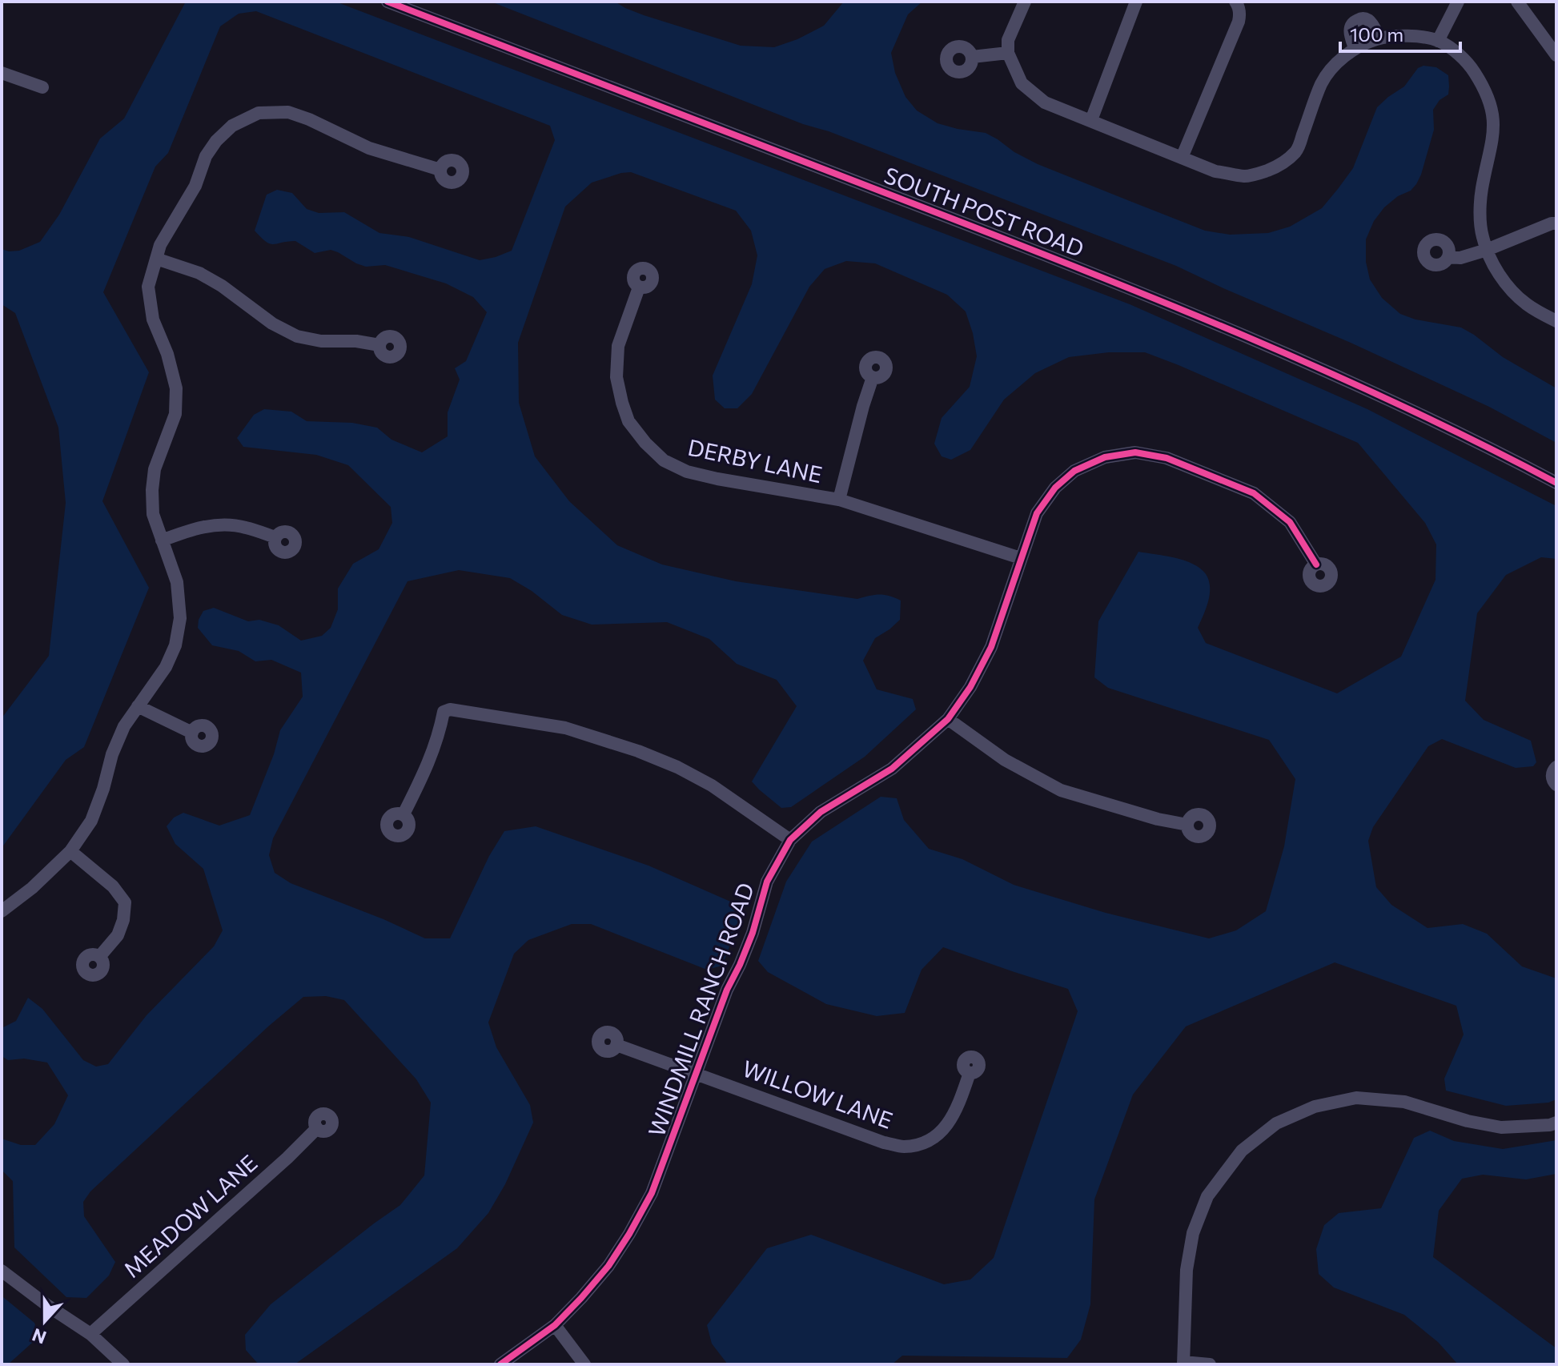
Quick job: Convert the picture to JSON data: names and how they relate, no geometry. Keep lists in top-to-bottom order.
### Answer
{
  "streets": {
    "street": [
      "SOUTH POST ROAD",
      "DERBY LANE",
      "WINDMILL RANCH ROAD",
      "WILLOW LANE",
      "MEADOW LANE"
    ]
  },
  "crossings": [
    ["DERBY LANE", "WINDMILL RANCH ROAD"],
    ["WINDMILL RANCH ROAD", "WILLOW LANE"]
  ],
  "scale_bar": "100 m",
  "north": "bottom"
}
